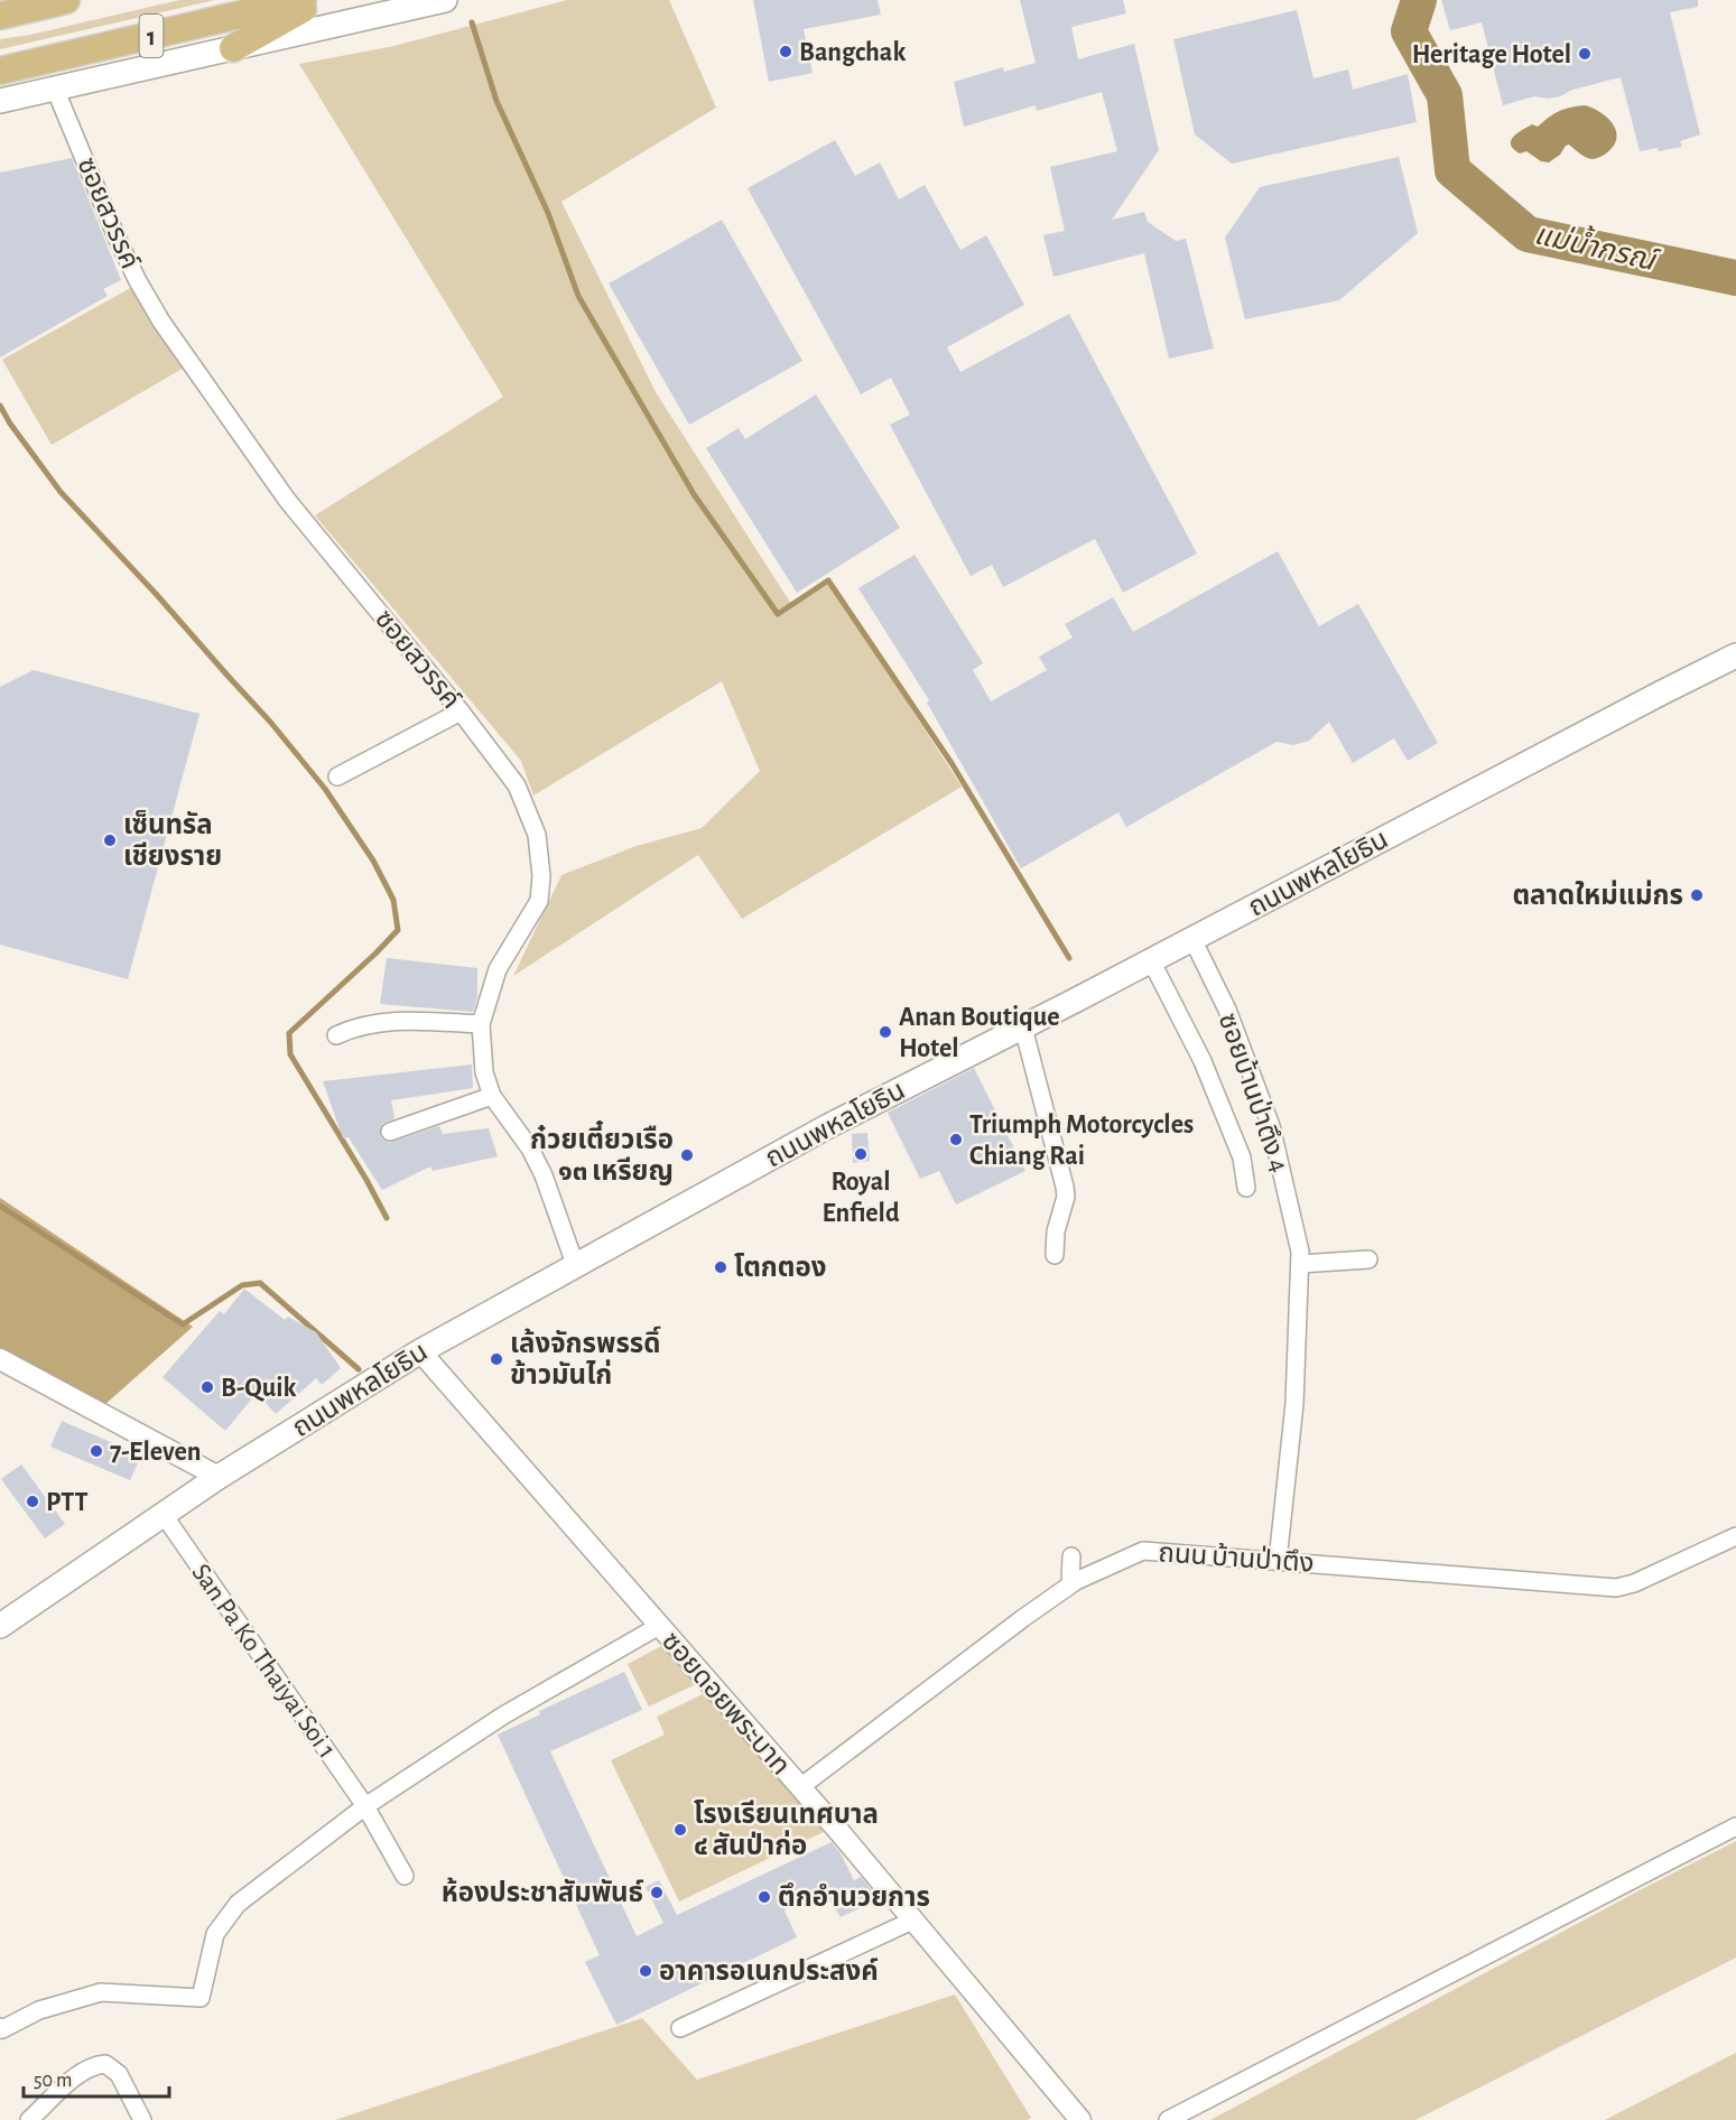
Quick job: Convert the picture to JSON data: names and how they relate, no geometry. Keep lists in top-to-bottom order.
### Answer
{
  "streets": {
    "main road": ["1", "ถนนพหลโยธิน"],
    "street": [
      "ซอยสวรรค์",
      "ซอยบ้านป่าตึง 4",
      "ถนน บ้านป่าตึง",
      "San Pa Ko Thaiyai Soi 1",
      "ซอยดอยพระบาท"
    ]
  },
  "crossings": [
    ["1", "ซอยสวรรค์"],
    ["ซอยสวรรค์", "ถนนพหลโยธิน"],
    ["ถนนพหลโยธิน", "ซอยบ้านป่าตึง 4"],
    ["ถนนพหลโยธิน", "San Pa Ko Thaiyai Soi 1"],
    ["ถนนพหลโยธิน", "ซอยดอยพระบาท"],
    ["ซอยบ้านป่าตึง 4", "ถนน บ้านป่าตึง"],
    ["ถนน บ้านป่าตึง", "ซอยดอยพระบาท"]
  ],
  "water": ["แม่น้ำกรณ์"],
  "places": [
    "Bangchak",
    "Heritage Hotel",
    "เซ็นทรัล เชียงราย",
    "ตลาดใหม่แม่กร",
    "Anan Boutique Hotel",
    "Triumph Motorcycles Chiang Rai",
    "Royal Enfield",
    "ก๋วยเตี๋ยวเรือ ๑๓ เหรียญ",
    "โตกตอง",
    "เล้งจักรพรรดิ์ ข้าวมันไก่",
    "B-Quik",
    "7-Eleven",
    "PTT",
    "โรงเรียนเทศบาล ๔ สันป่าก่อ",
    "ห้องประชาสัมพันธ์",
    "ตึกอำนวยการ",
    "อาคารอเนกประสงค์"
  ],
  "scale_bar": "50 m"
}
